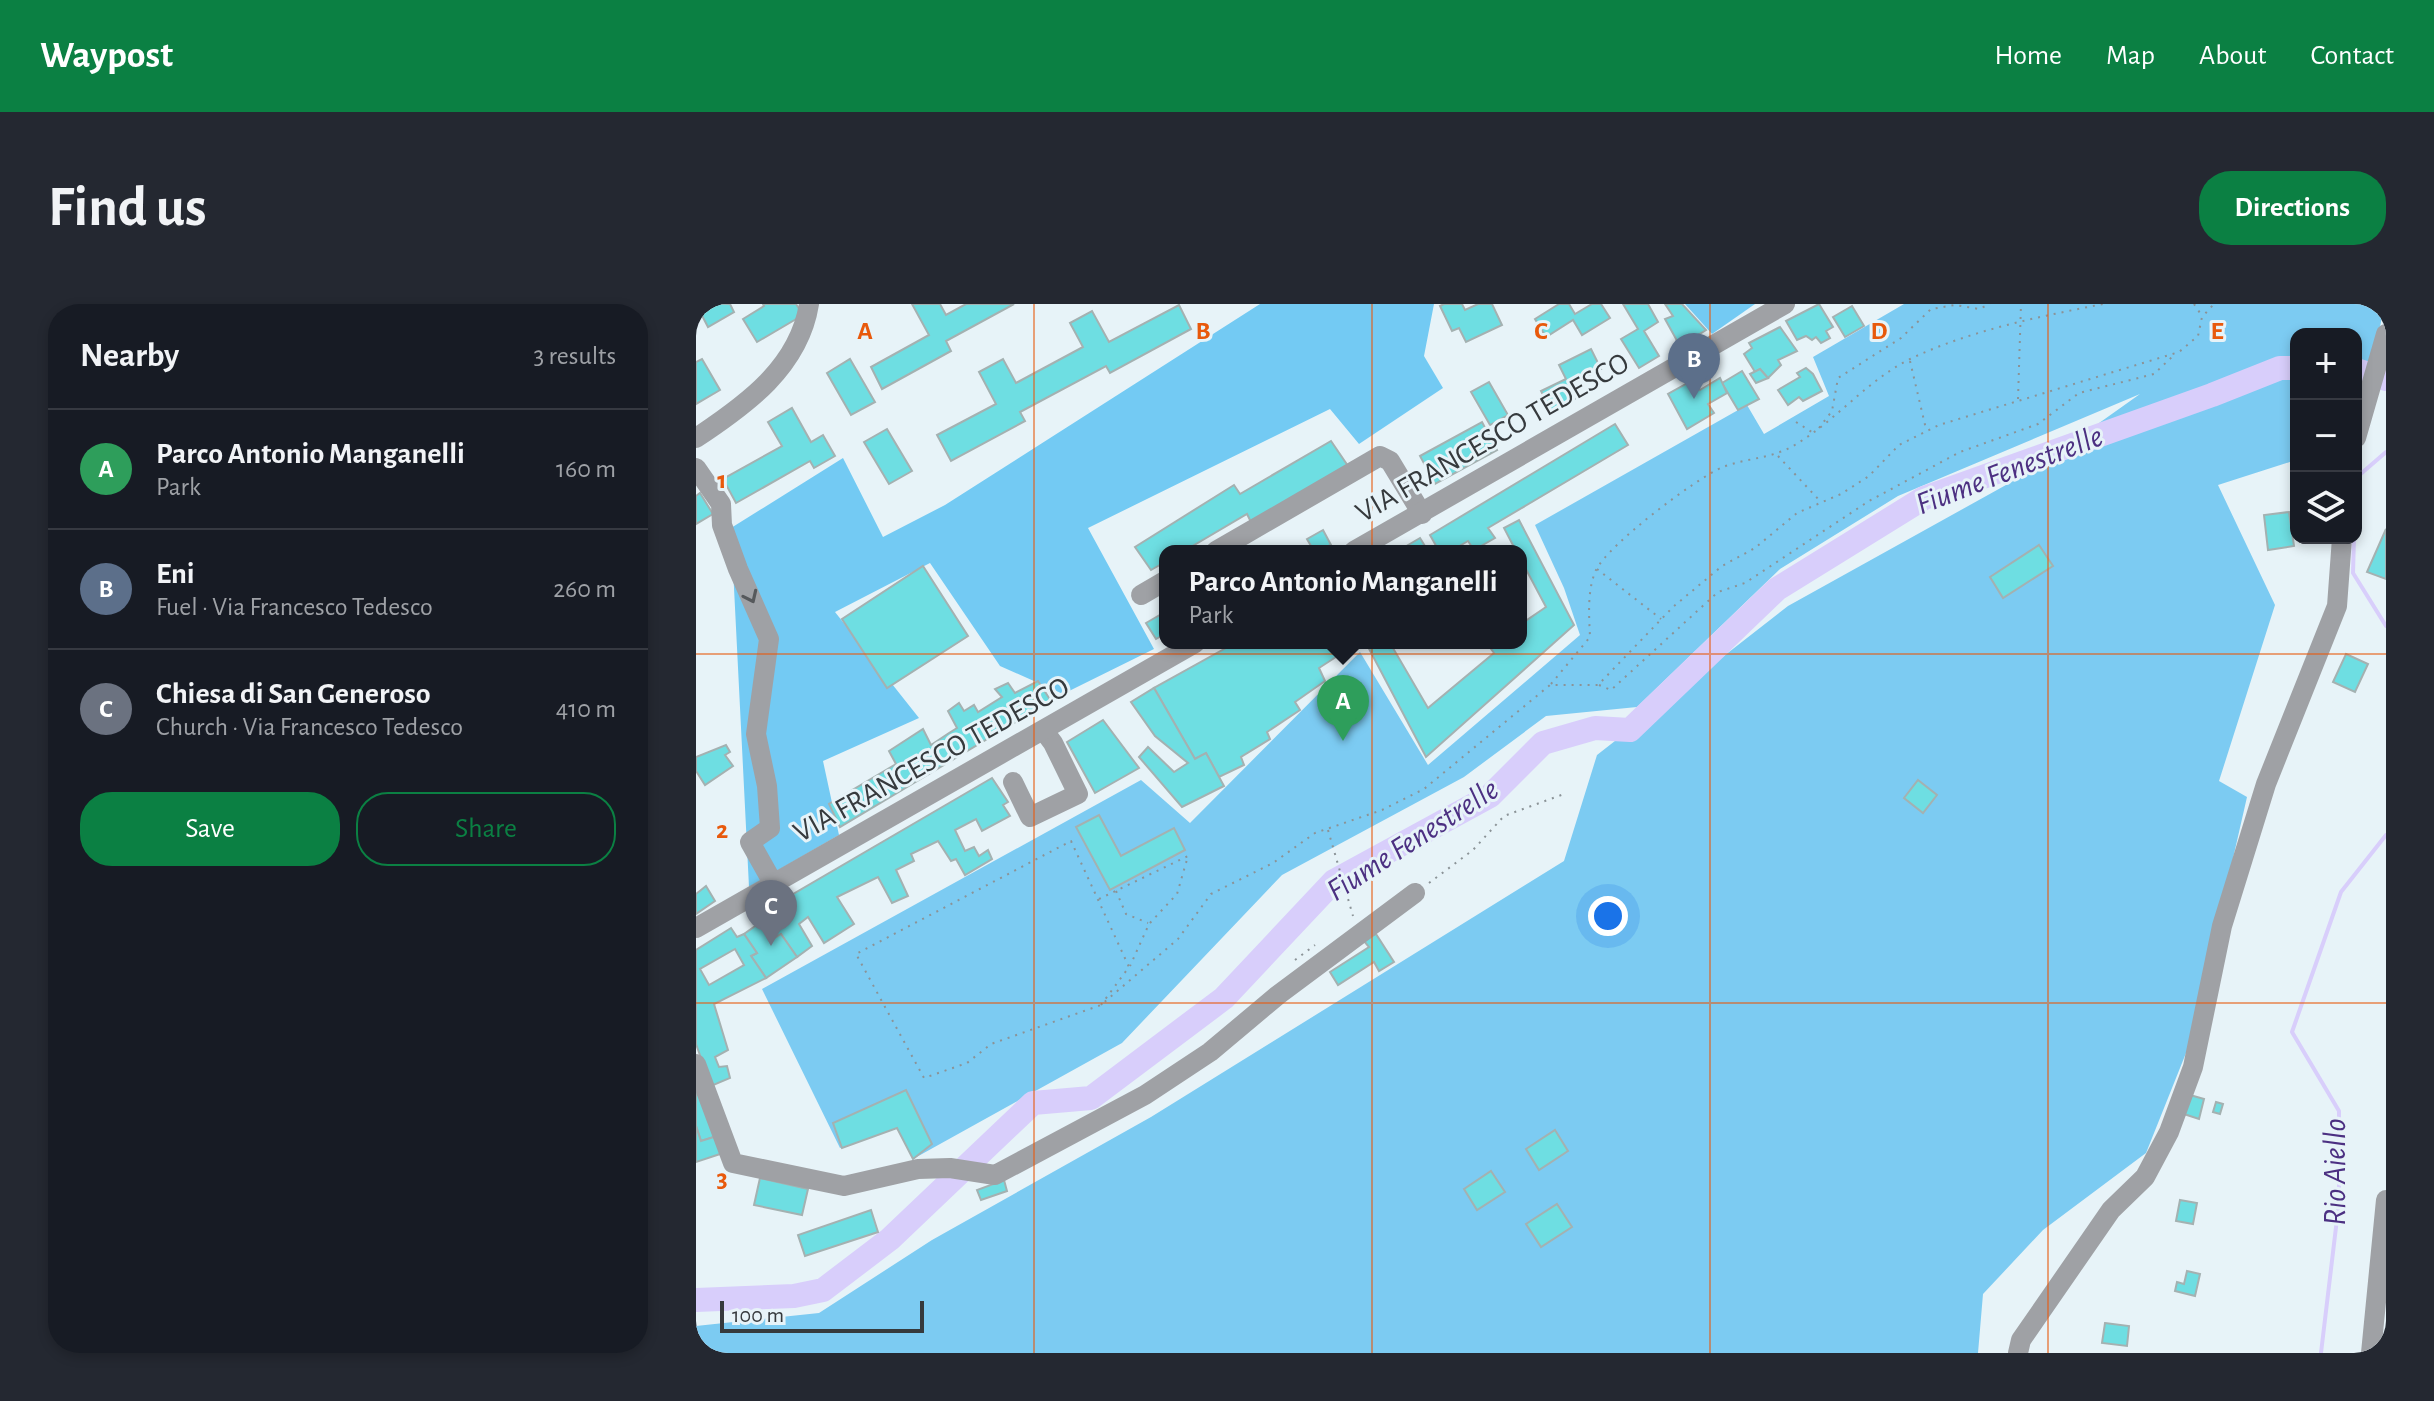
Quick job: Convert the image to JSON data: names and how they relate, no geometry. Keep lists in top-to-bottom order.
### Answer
{
  "streets": {
    "street": ["VIA FRANCESCO TEDESCO"]
  },
  "water": ["Fiume Fenestrelle", "Rio Aiello"],
  "scale_bar": "100 m",
  "page": {
    "header": "Waypost",
    "nav": [
      "Home",
      "Map",
      "About",
      "Contact"
    ],
    "buttons": [
      "Directions",
      ["Save", "Share"]
    ],
    "title": "Find us",
    "heading": ["Nearby", "3 results"],
    "map_buttons": ["+", "−"],
    "pins": ["B", "A", "C"],
    "list": [
      {
        "mark": "A",
        "name": "Parco Antonio Manganelli",
        "note": "Park",
        "value": "160 m"
      },
      {
        "mark": "B",
        "name": "Eni",
        "note": "Fuel · Via Francesco Tedesco",
        "value": "260 m"
      },
      {
        "mark": "C",
        "name": "Chiesa di San Generoso",
        "note": "Church · Via Francesco Tedesco",
        "value": "410 m"
      }
    ],
    "popup": ["Parco Antonio Manganelli", "Park"],
    "scale": "100 m"
  },
  "grid": {
    "columns": [
      "A",
      "B",
      "C",
      "D",
      "E"
    ],
    "rows": ["1", "2", "3"]
  }
}
